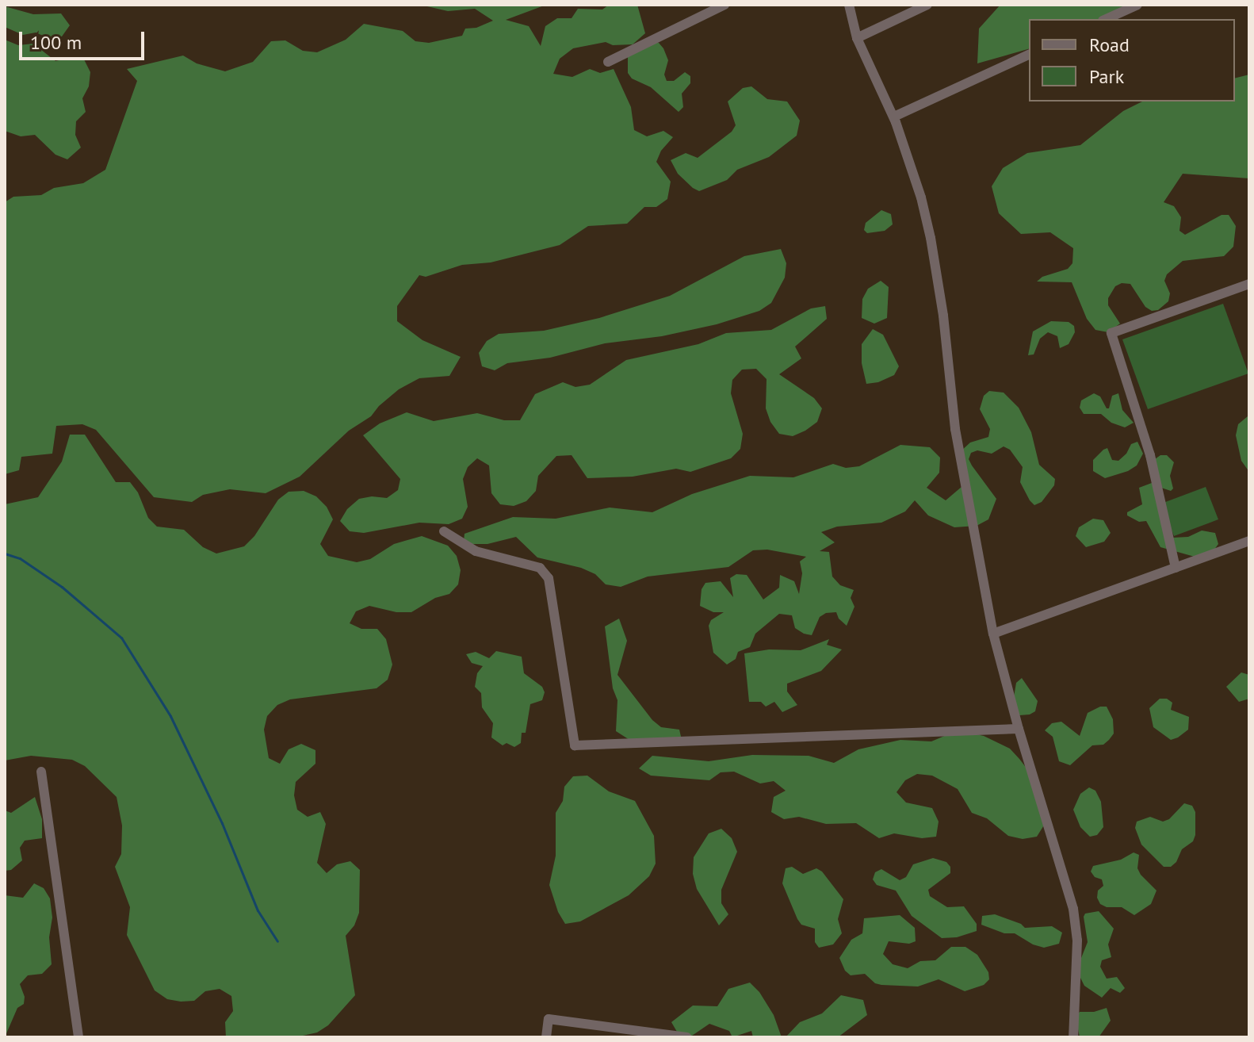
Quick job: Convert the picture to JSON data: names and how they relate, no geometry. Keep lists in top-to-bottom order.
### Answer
{
  "legend": ["Road", "Park"],
  "scale_bar": "100 m"
}
